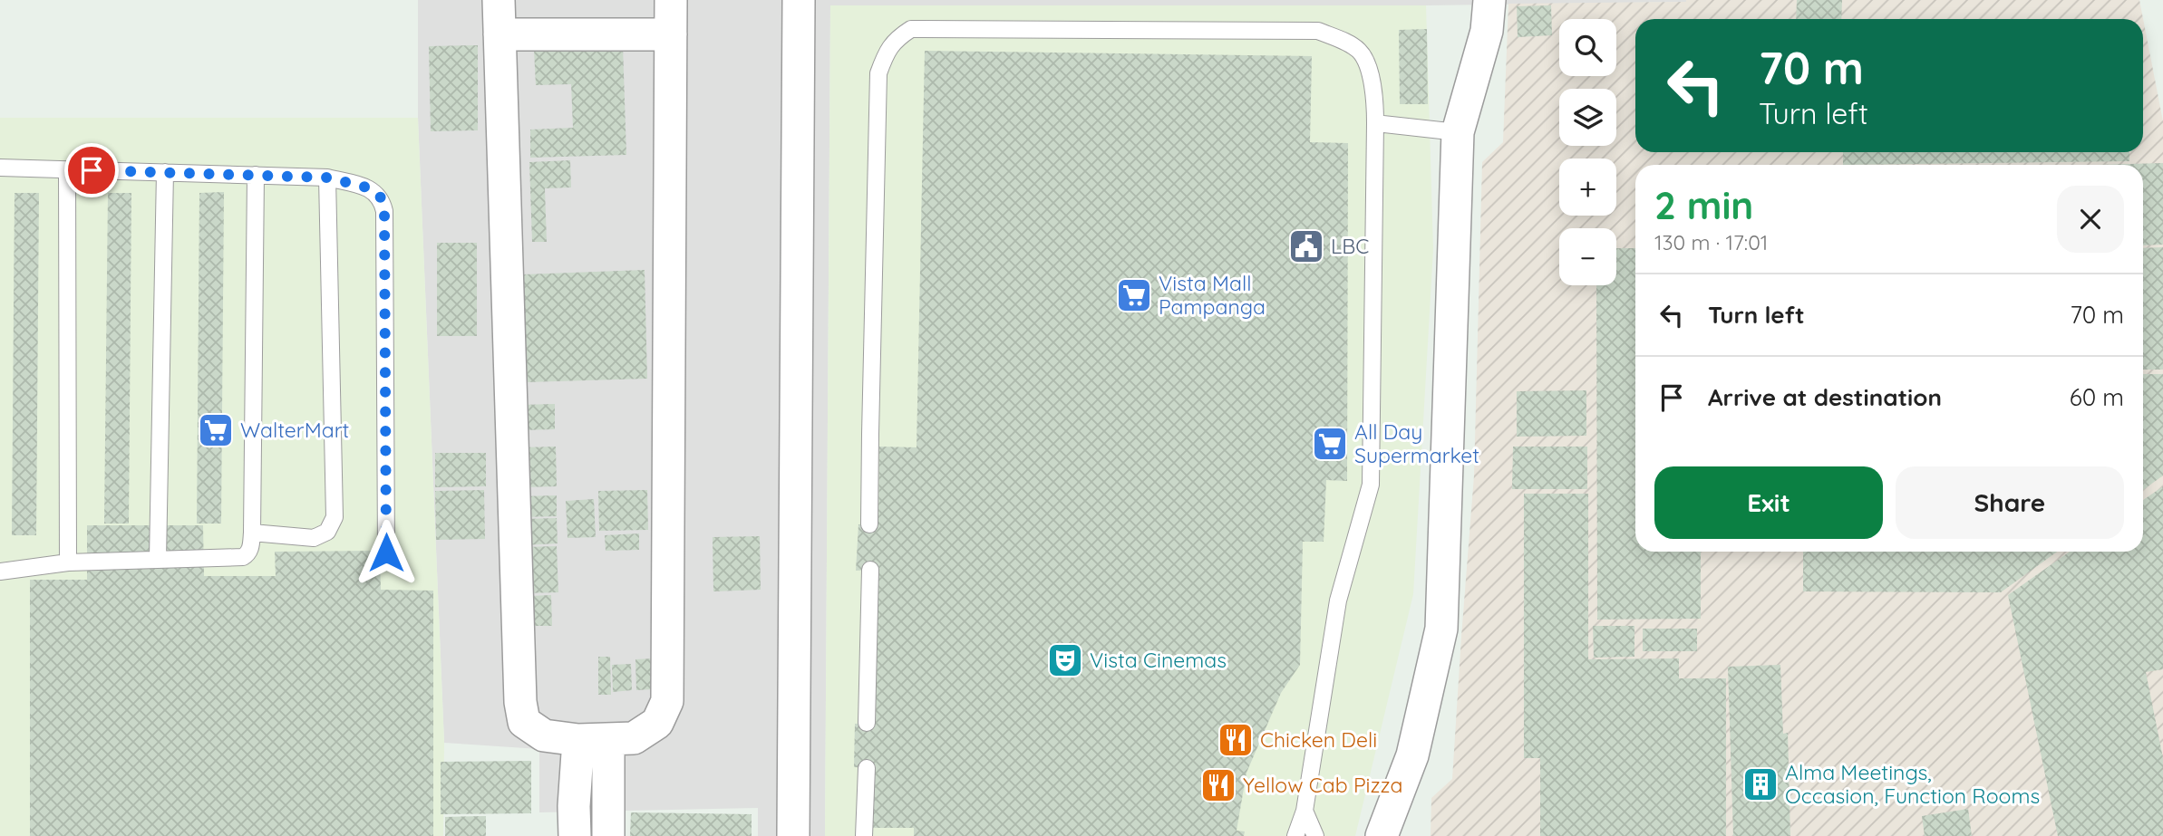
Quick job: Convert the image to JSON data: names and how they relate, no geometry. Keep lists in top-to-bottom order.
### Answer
{
  "places": {
    "public building": ["LBC"],
    "supermarket": ["Vista Mall Pampanga", "WalterMart", "All Day Supermarket"],
    "theatre": ["Vista Cinemas"],
    "restaurant": ["Chicken Deli", "Yellow Cab Pizza"],
    "building": ["Alma Meetings, Occasion, Function Rooms"]
  },
  "page": {
    "map_buttons": ["+", "−"],
    "turn": ["70 m", "Turn left"],
    "heading": ["2 min", "130 m · 17:01"],
    "list": [
      {
        "name": "Turn left",
        "value": "70 m"
      },
      {
        "name": "Arrive at destination",
        "value": "60 m"
      }
    ],
    "buttons": ["Exit", "Share"]
  }
}
